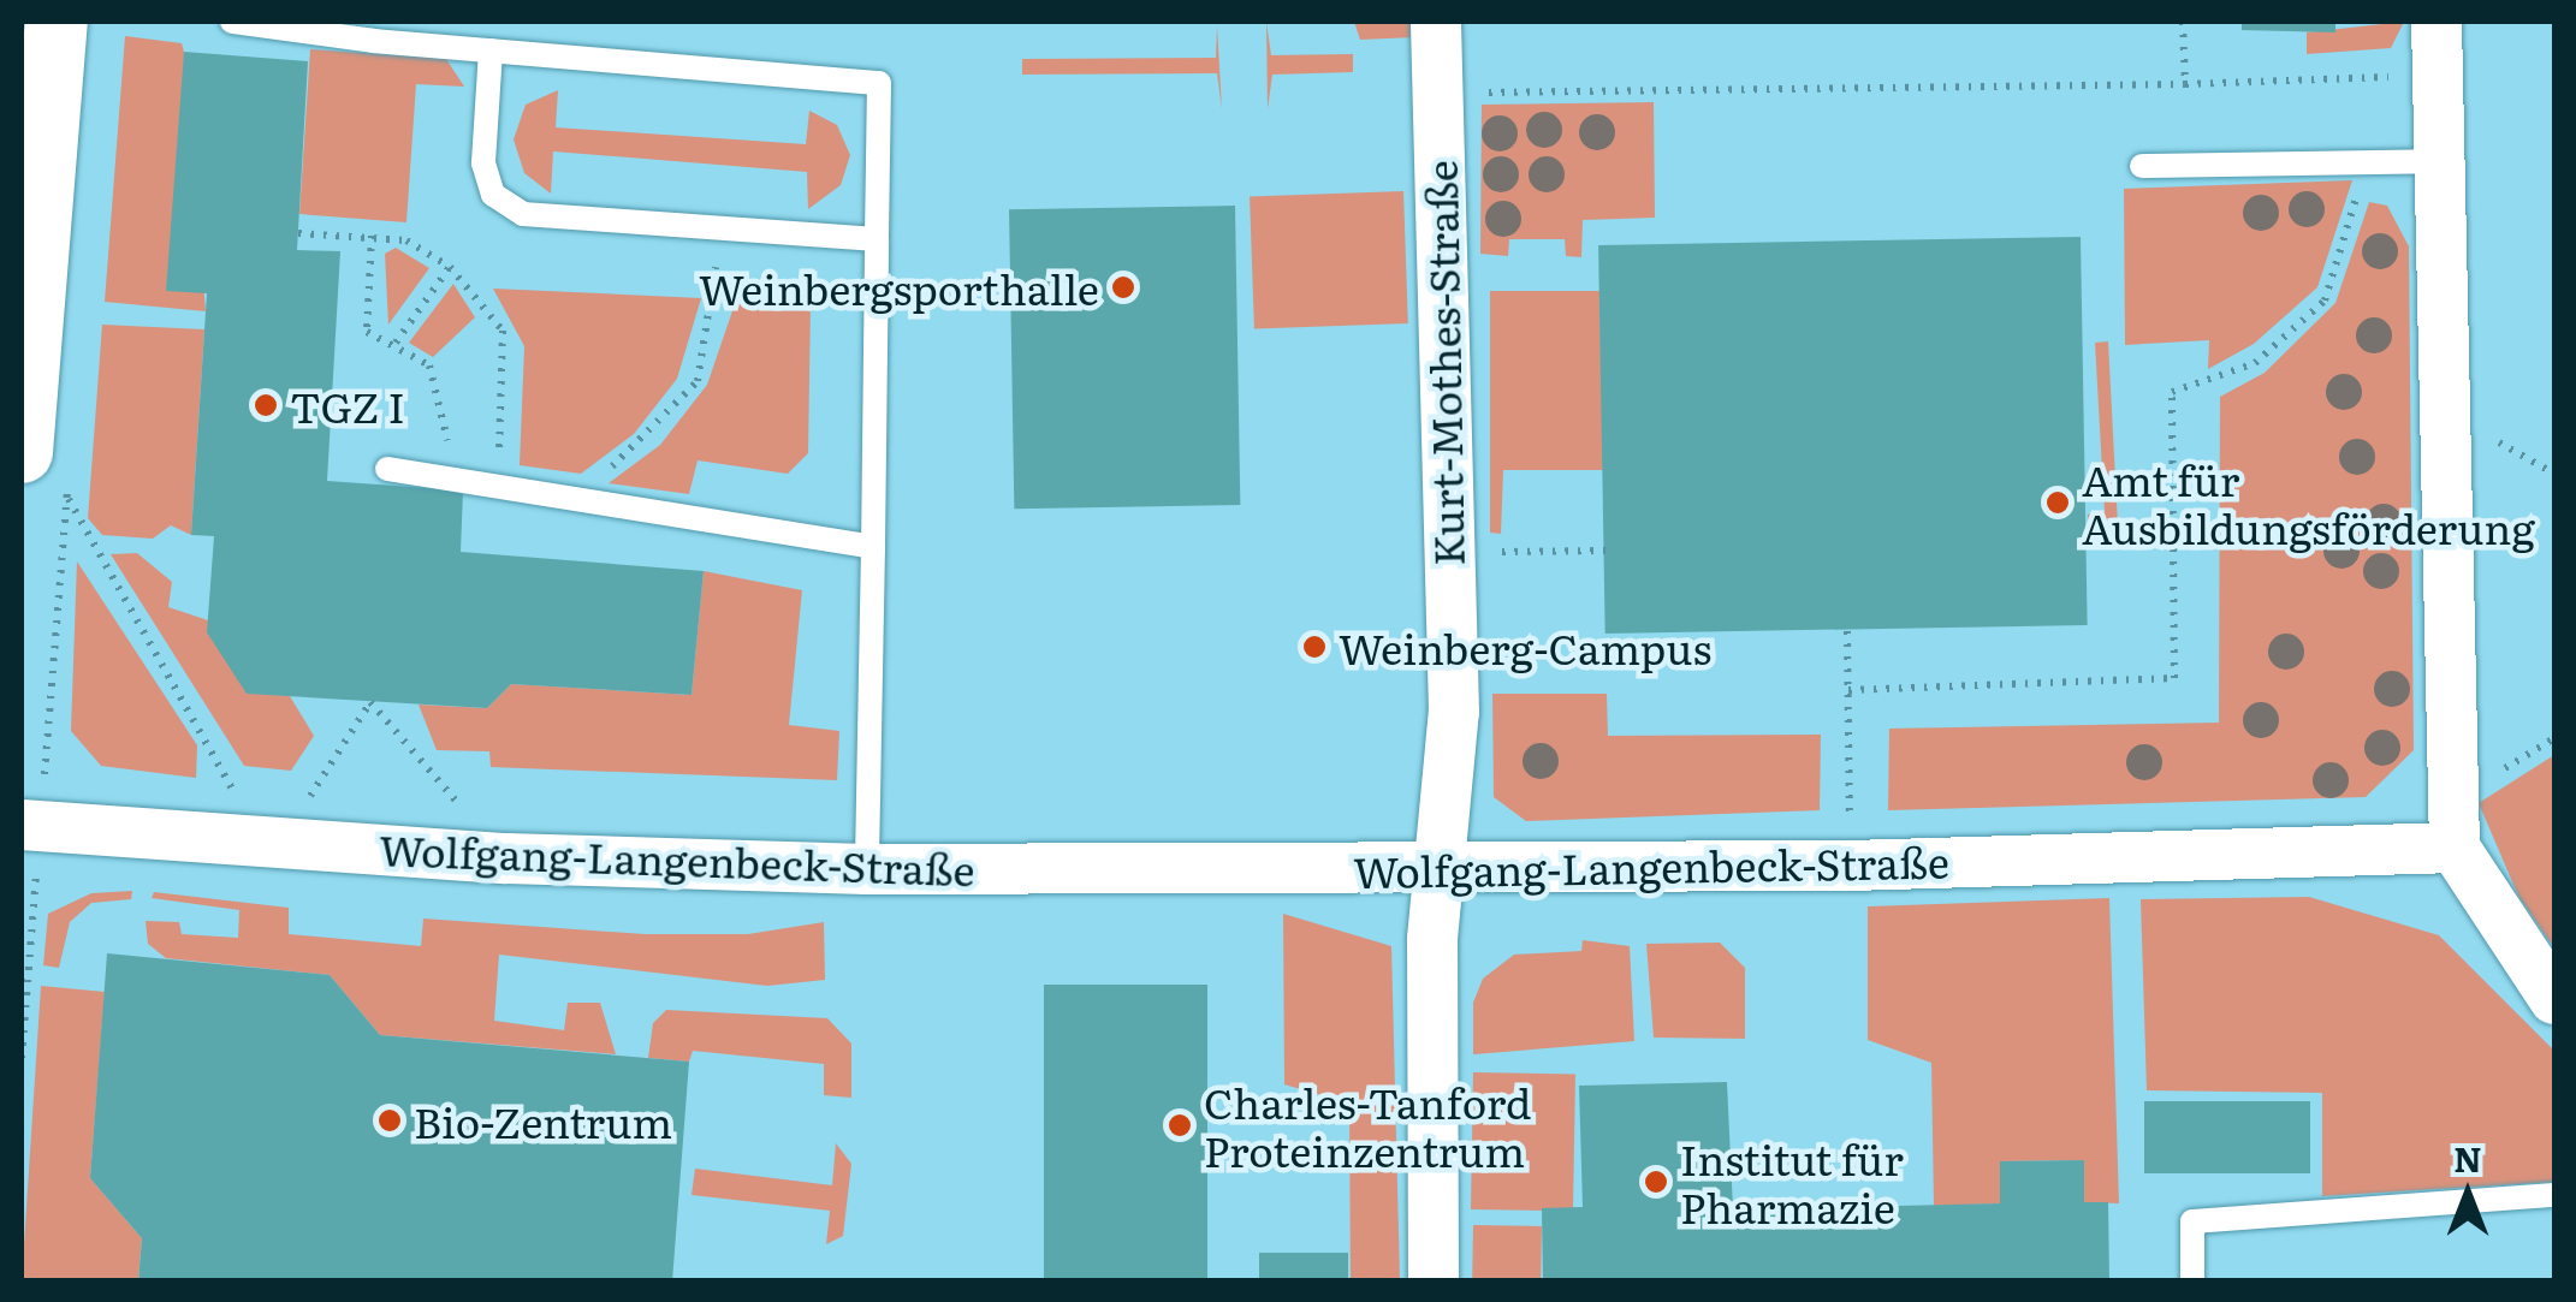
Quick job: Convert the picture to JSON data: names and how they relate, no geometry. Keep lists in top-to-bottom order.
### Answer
{
  "streets": {
    "street": ["Kurt-Mothes-Straße", "Wolfgang-Langenbeck-Straße"]
  },
  "crossings": [
    ["Kurt-Mothes-Straße", "Wolfgang-Langenbeck-Straße"]
  ],
  "places": [
    "Weinbergsporthalle",
    "TGZ I",
    "Amt für Ausbildungsförderung",
    "Weinberg-Campus",
    "Bio-Zentrum",
    "Charles-Tanford Proteinzentrum",
    "Institut für Pharmazie"
  ],
  "north": "top"
}
